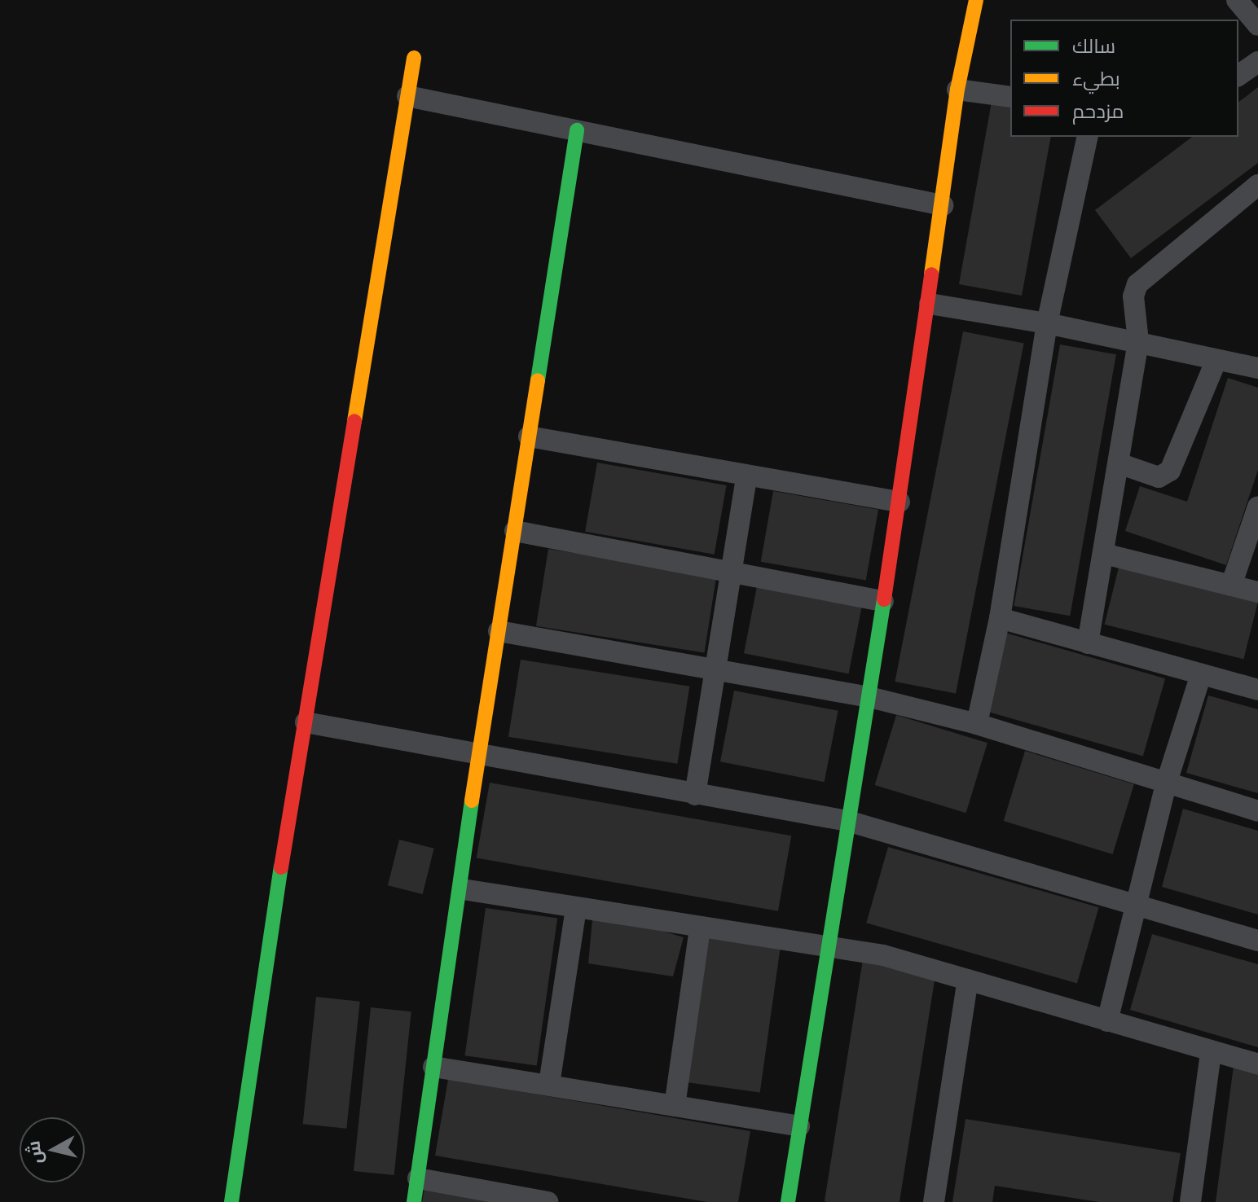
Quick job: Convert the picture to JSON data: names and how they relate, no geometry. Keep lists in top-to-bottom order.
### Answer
{
  "legend": ["سالك", "بطيء", "مزدحم"],
  "north": "left"
}
